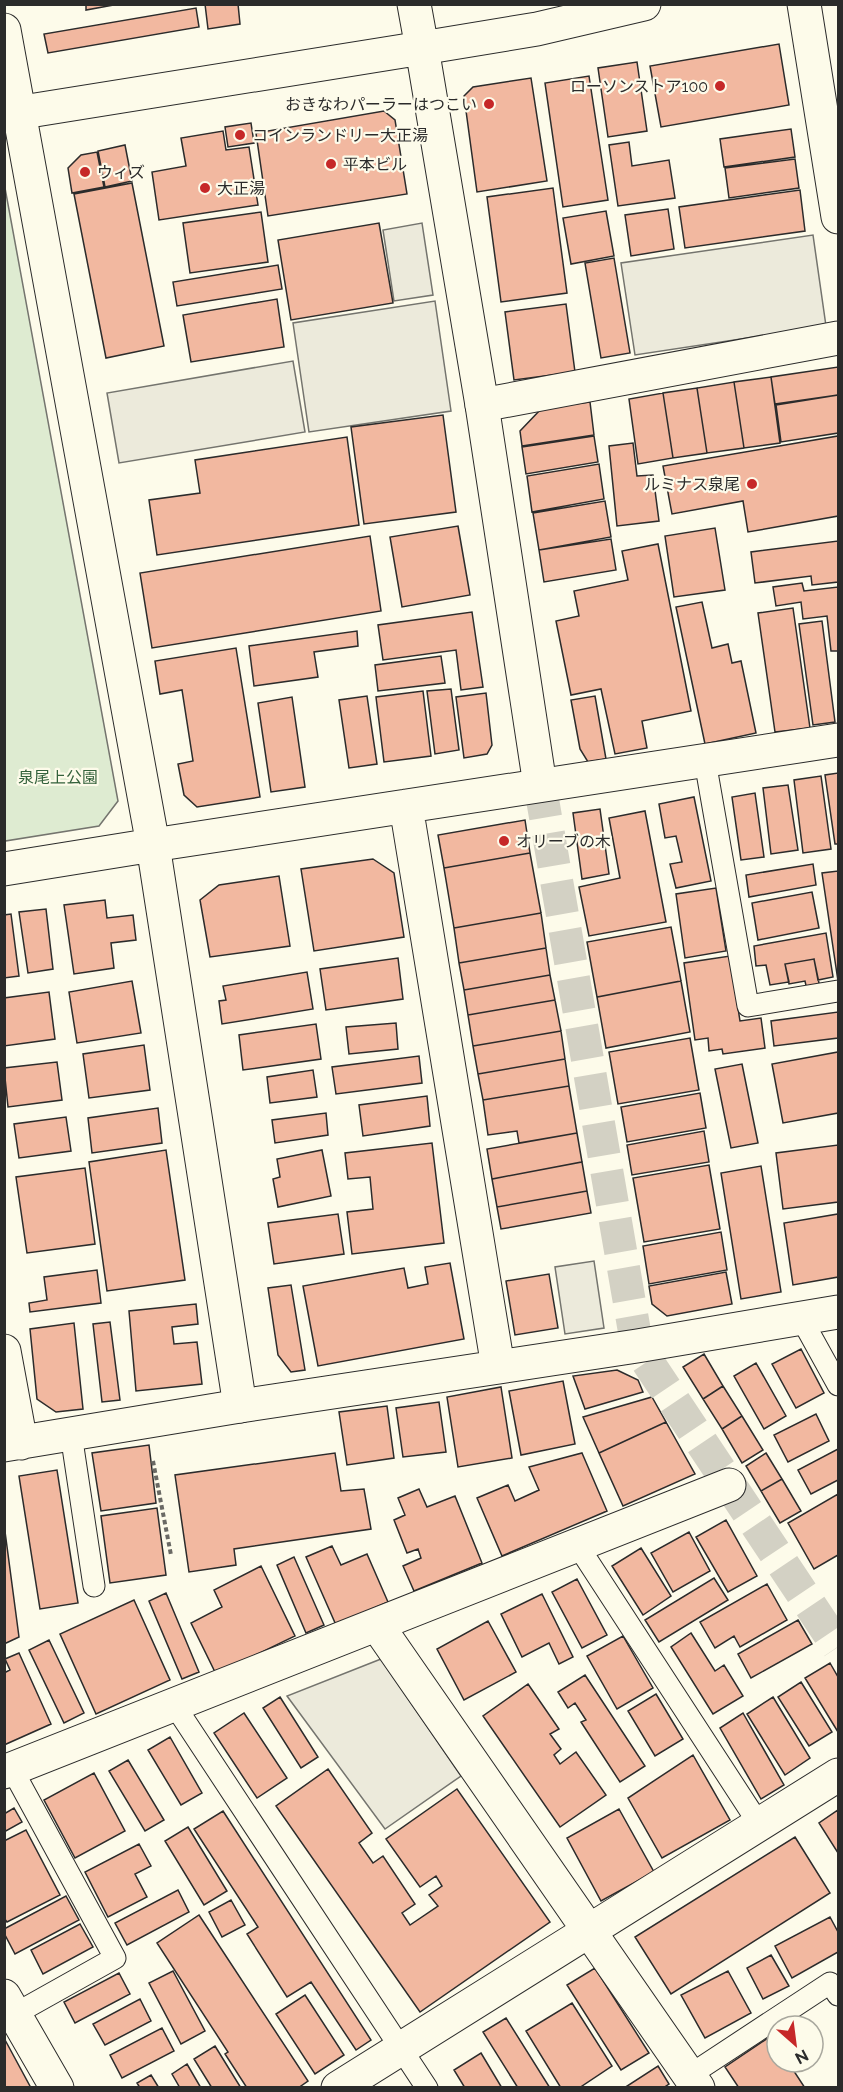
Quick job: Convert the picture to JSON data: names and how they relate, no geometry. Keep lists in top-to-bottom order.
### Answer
{
  "parks": ["泉尾上公園"],
  "places": [
    "ローソンストア100",
    "おきなわパーラーはつこい",
    "コインランドリー大正湯",
    "平本ビル",
    "ウィズ",
    "大正湯",
    "ルミナス泉尾",
    "オリーブの木"
  ],
  "north": "bottom right"
}
